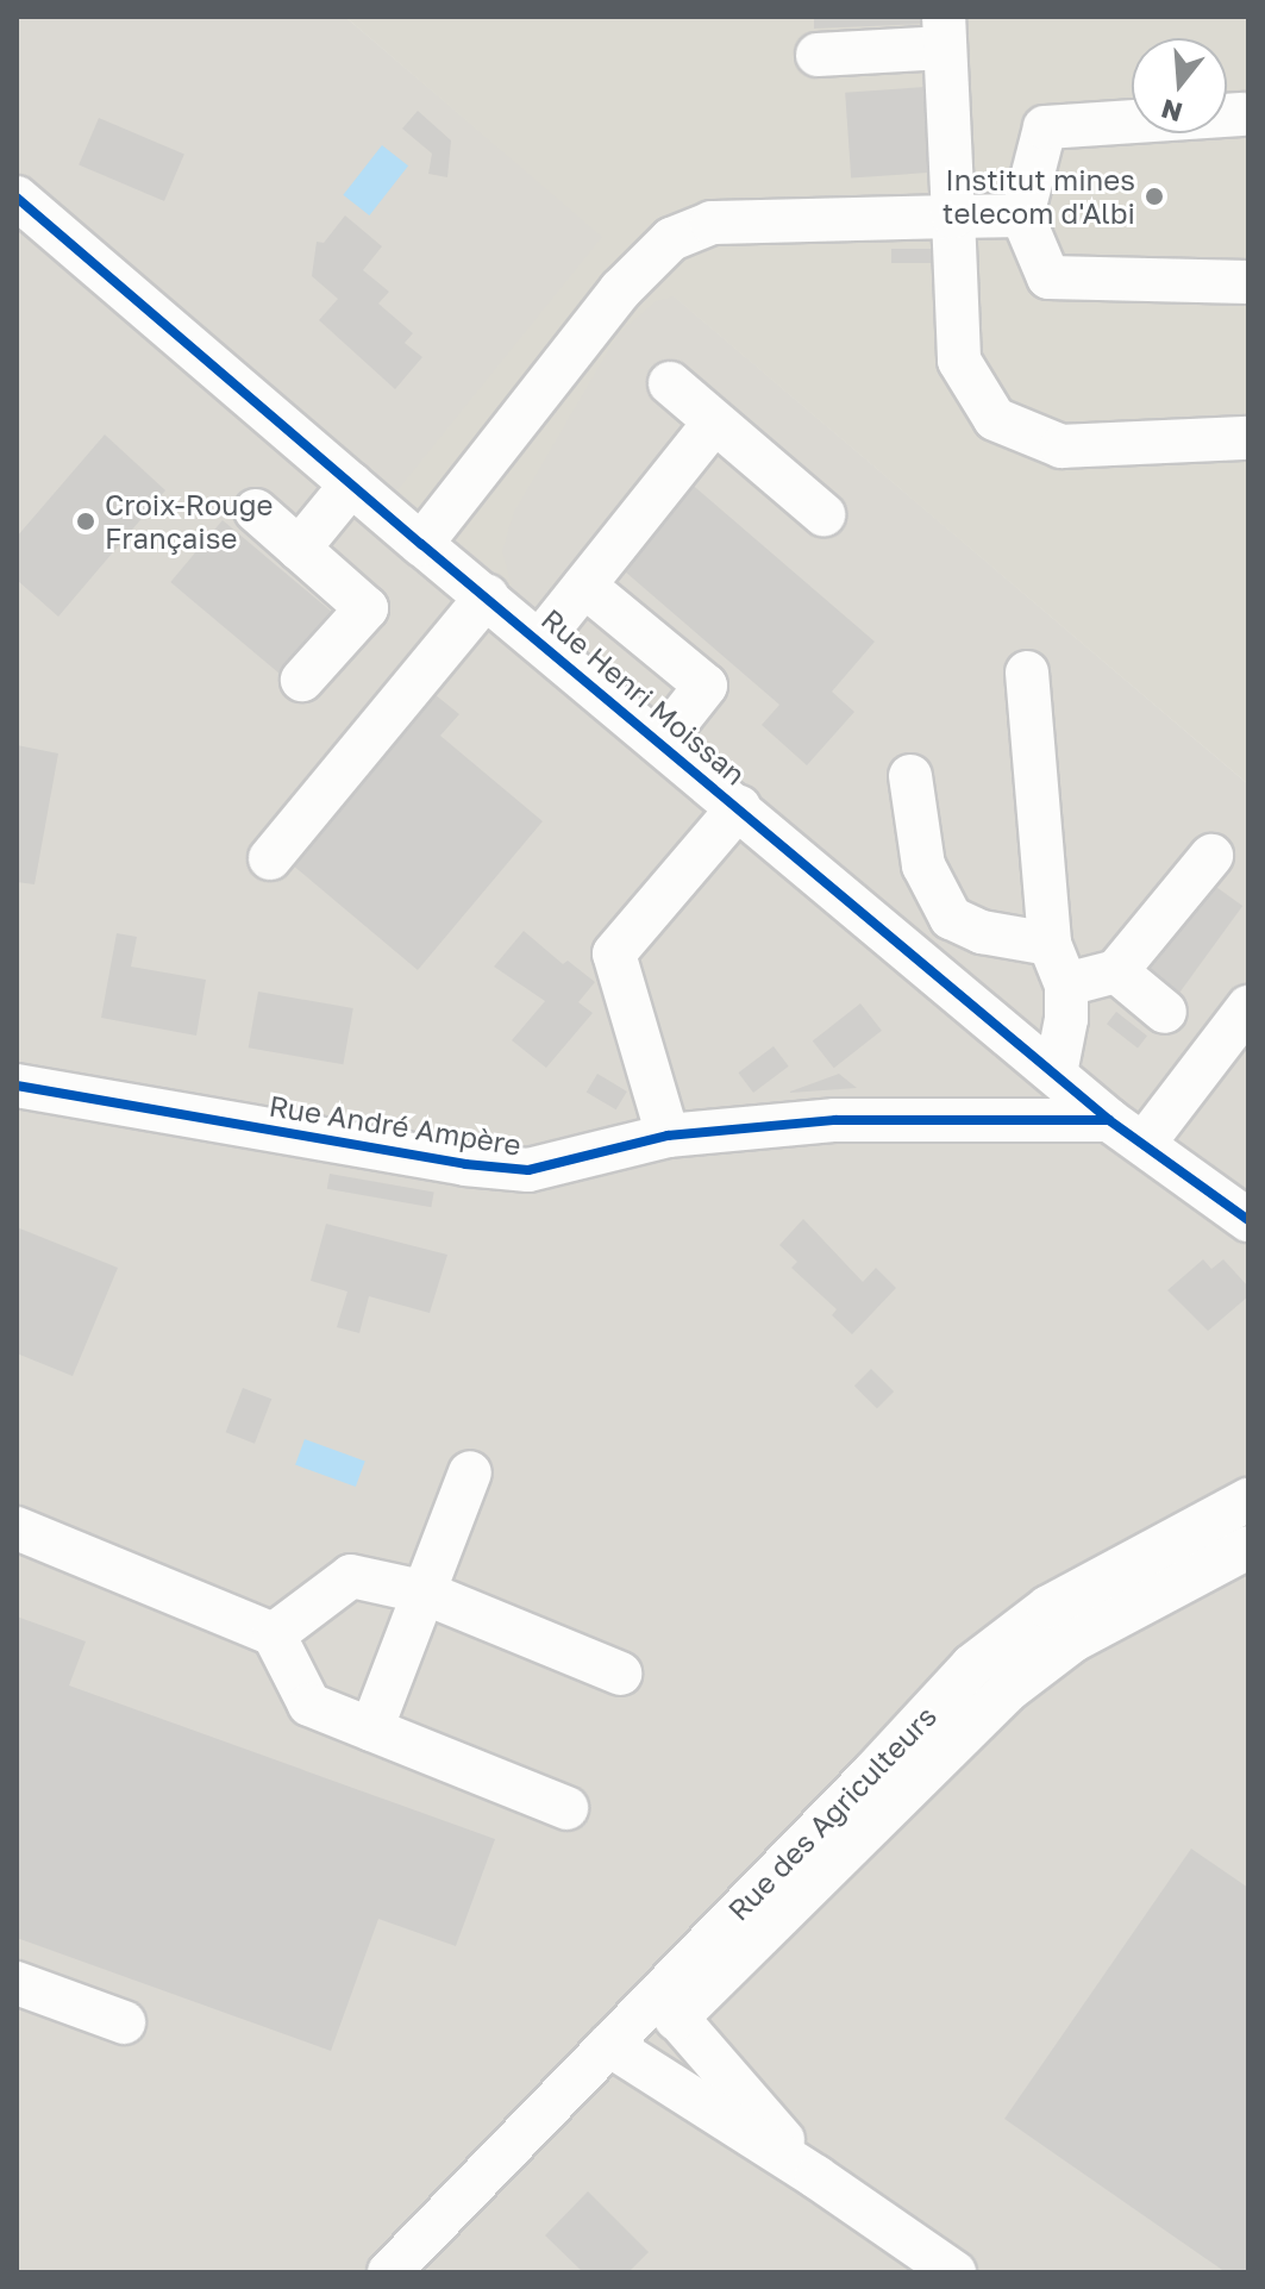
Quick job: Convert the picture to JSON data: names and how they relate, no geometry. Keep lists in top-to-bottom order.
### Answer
{
  "streets": {
    "street": ["Rue Henri Moissan", "Rue André Ampère", "Rue des Agriculteurs"]
  },
  "crossings": [
    ["Rue Henri Moissan", "Rue André Ampère"]
  ],
  "places": ["Institut mines telecom d'Albi", "Croix-Rouge Française"],
  "north": "bottom"
}
